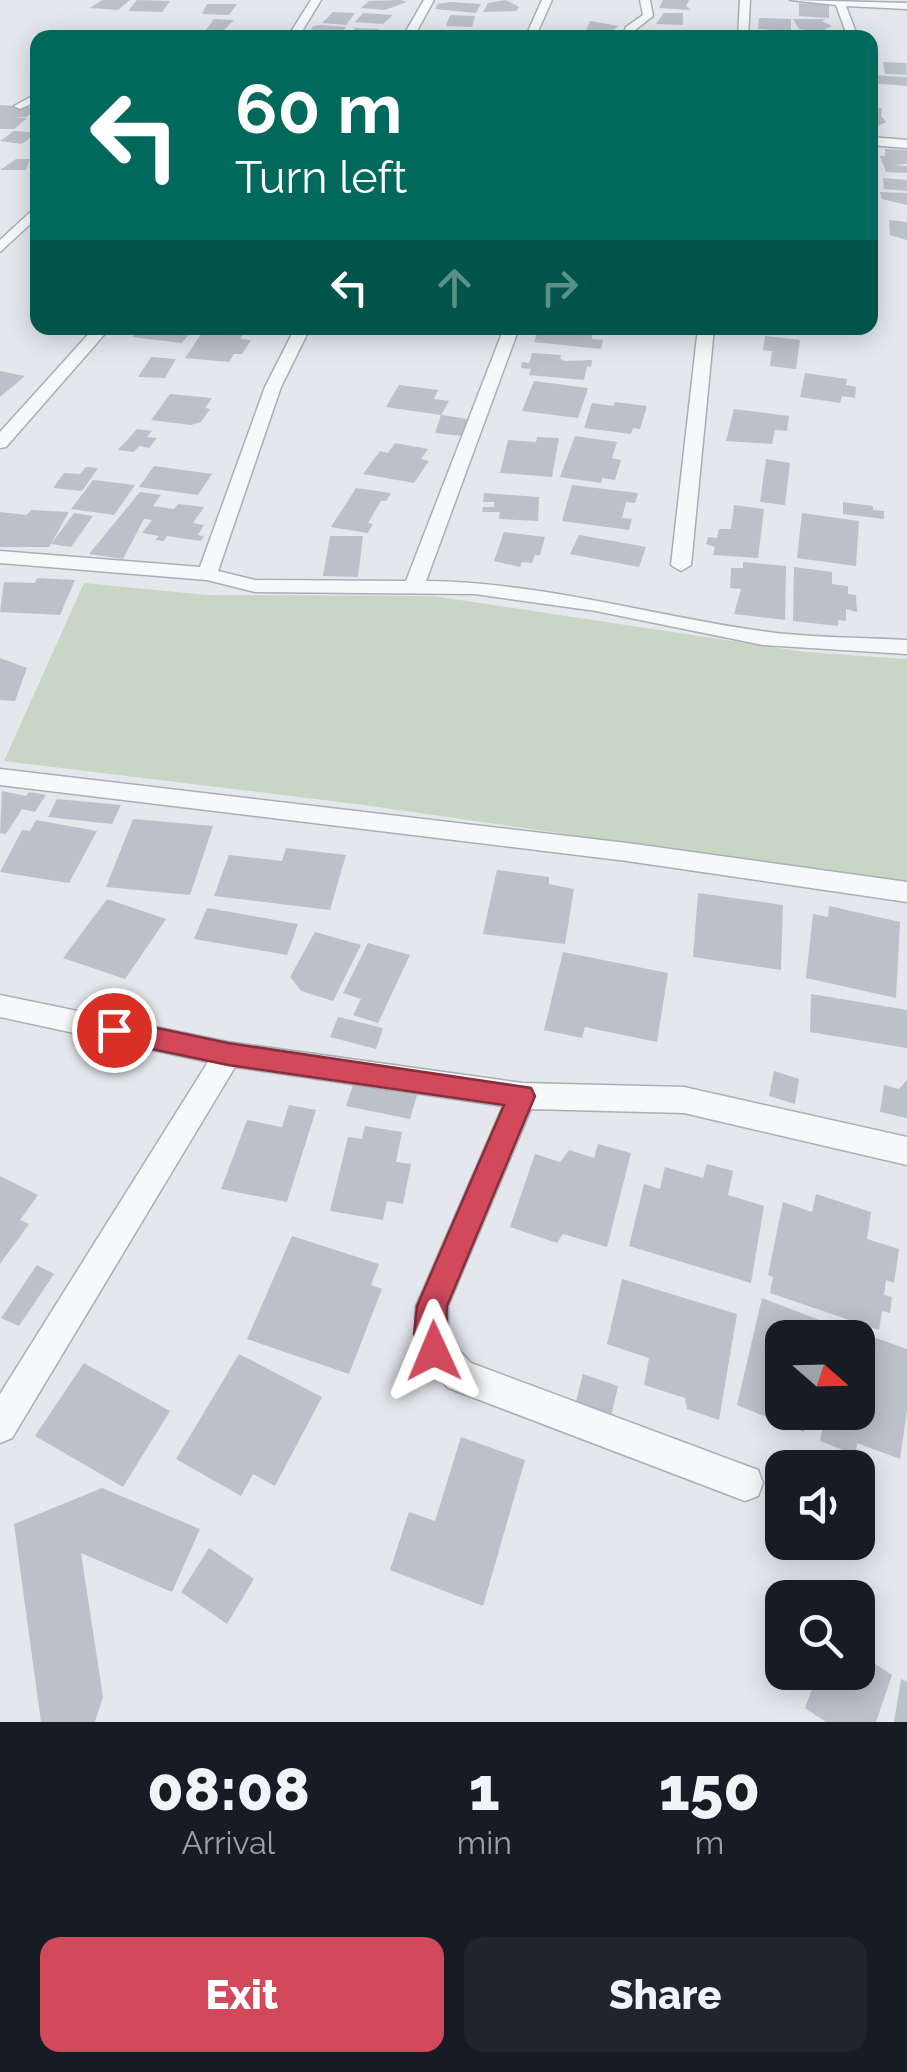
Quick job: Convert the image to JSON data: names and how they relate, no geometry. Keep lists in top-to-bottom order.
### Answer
{
  "north": "right",
  "page": {
    "turn": ["60 m", "Turn left"],
    "eta": [
      "08:08",
      "Arrival",
      "1",
      "min",
      "150",
      "m"
    ],
    "buttons": ["Exit", "Share"]
  }
}
